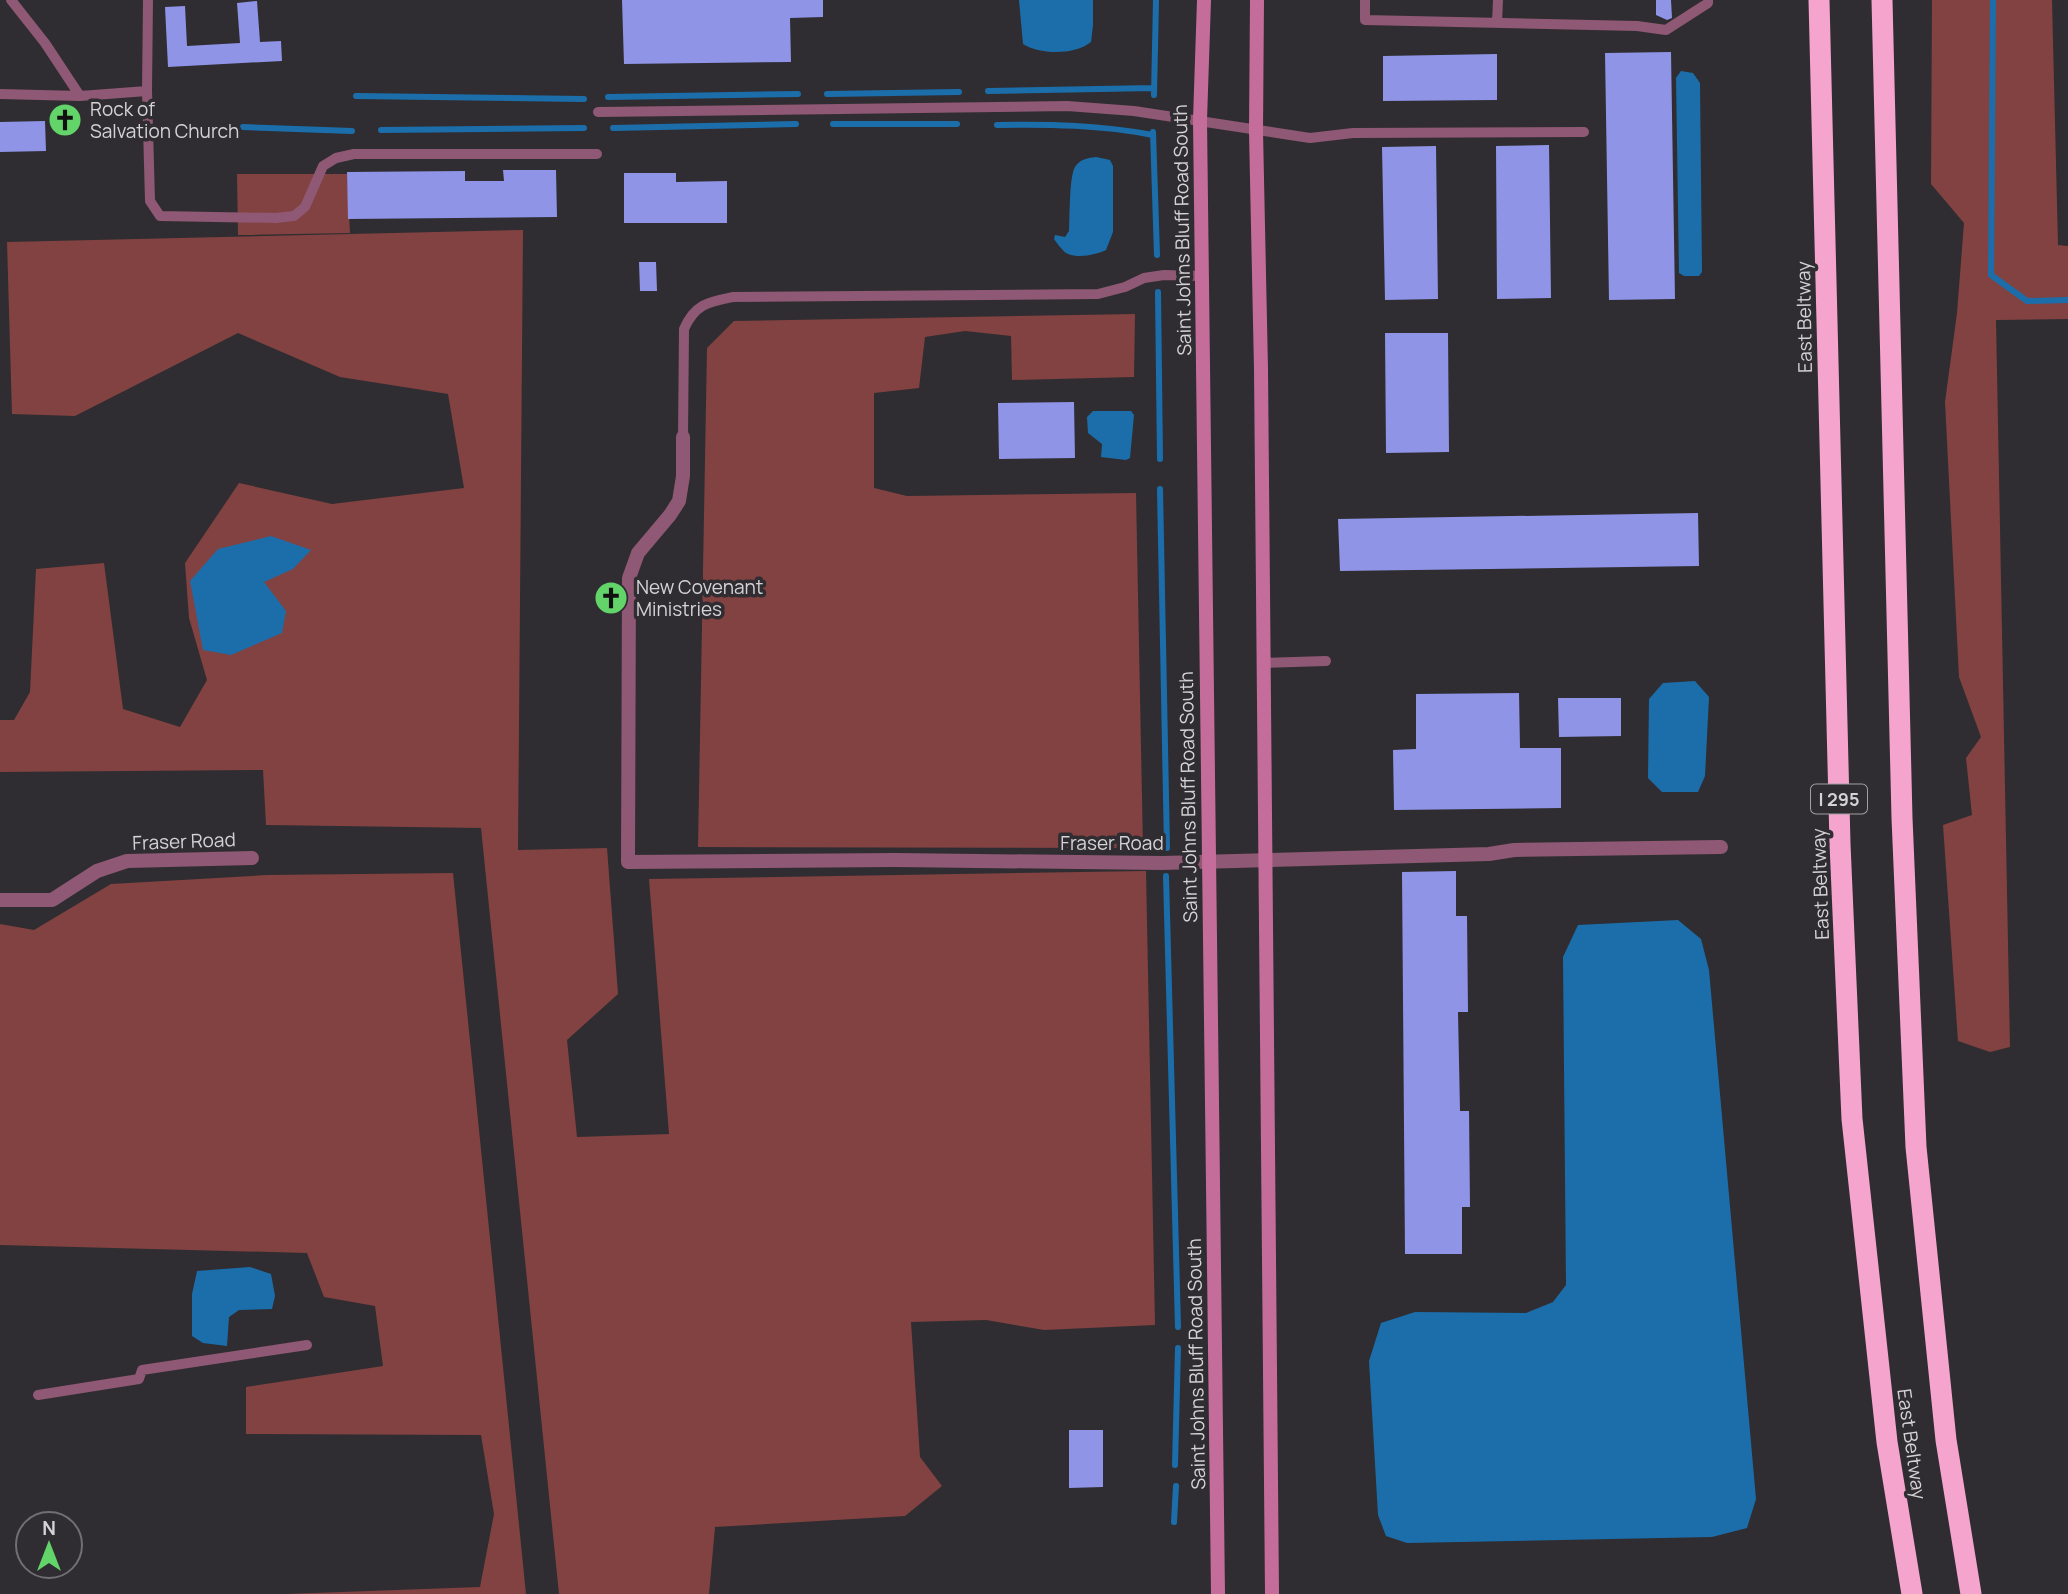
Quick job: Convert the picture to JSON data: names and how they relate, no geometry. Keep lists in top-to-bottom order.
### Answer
{
  "streets": {
    "highway": ["East Beltway", "I 295"],
    "main road": ["Saint Johns Bluff Road South"],
    "street": ["Fraser Road"]
  },
  "crossings": [
    ["Saint Johns Bluff Road South", "Fraser Road"]
  ],
  "places": {
    "church": ["Rock of Salvation Church", "New Covenant Ministries"]
  },
  "north": "top"
}
